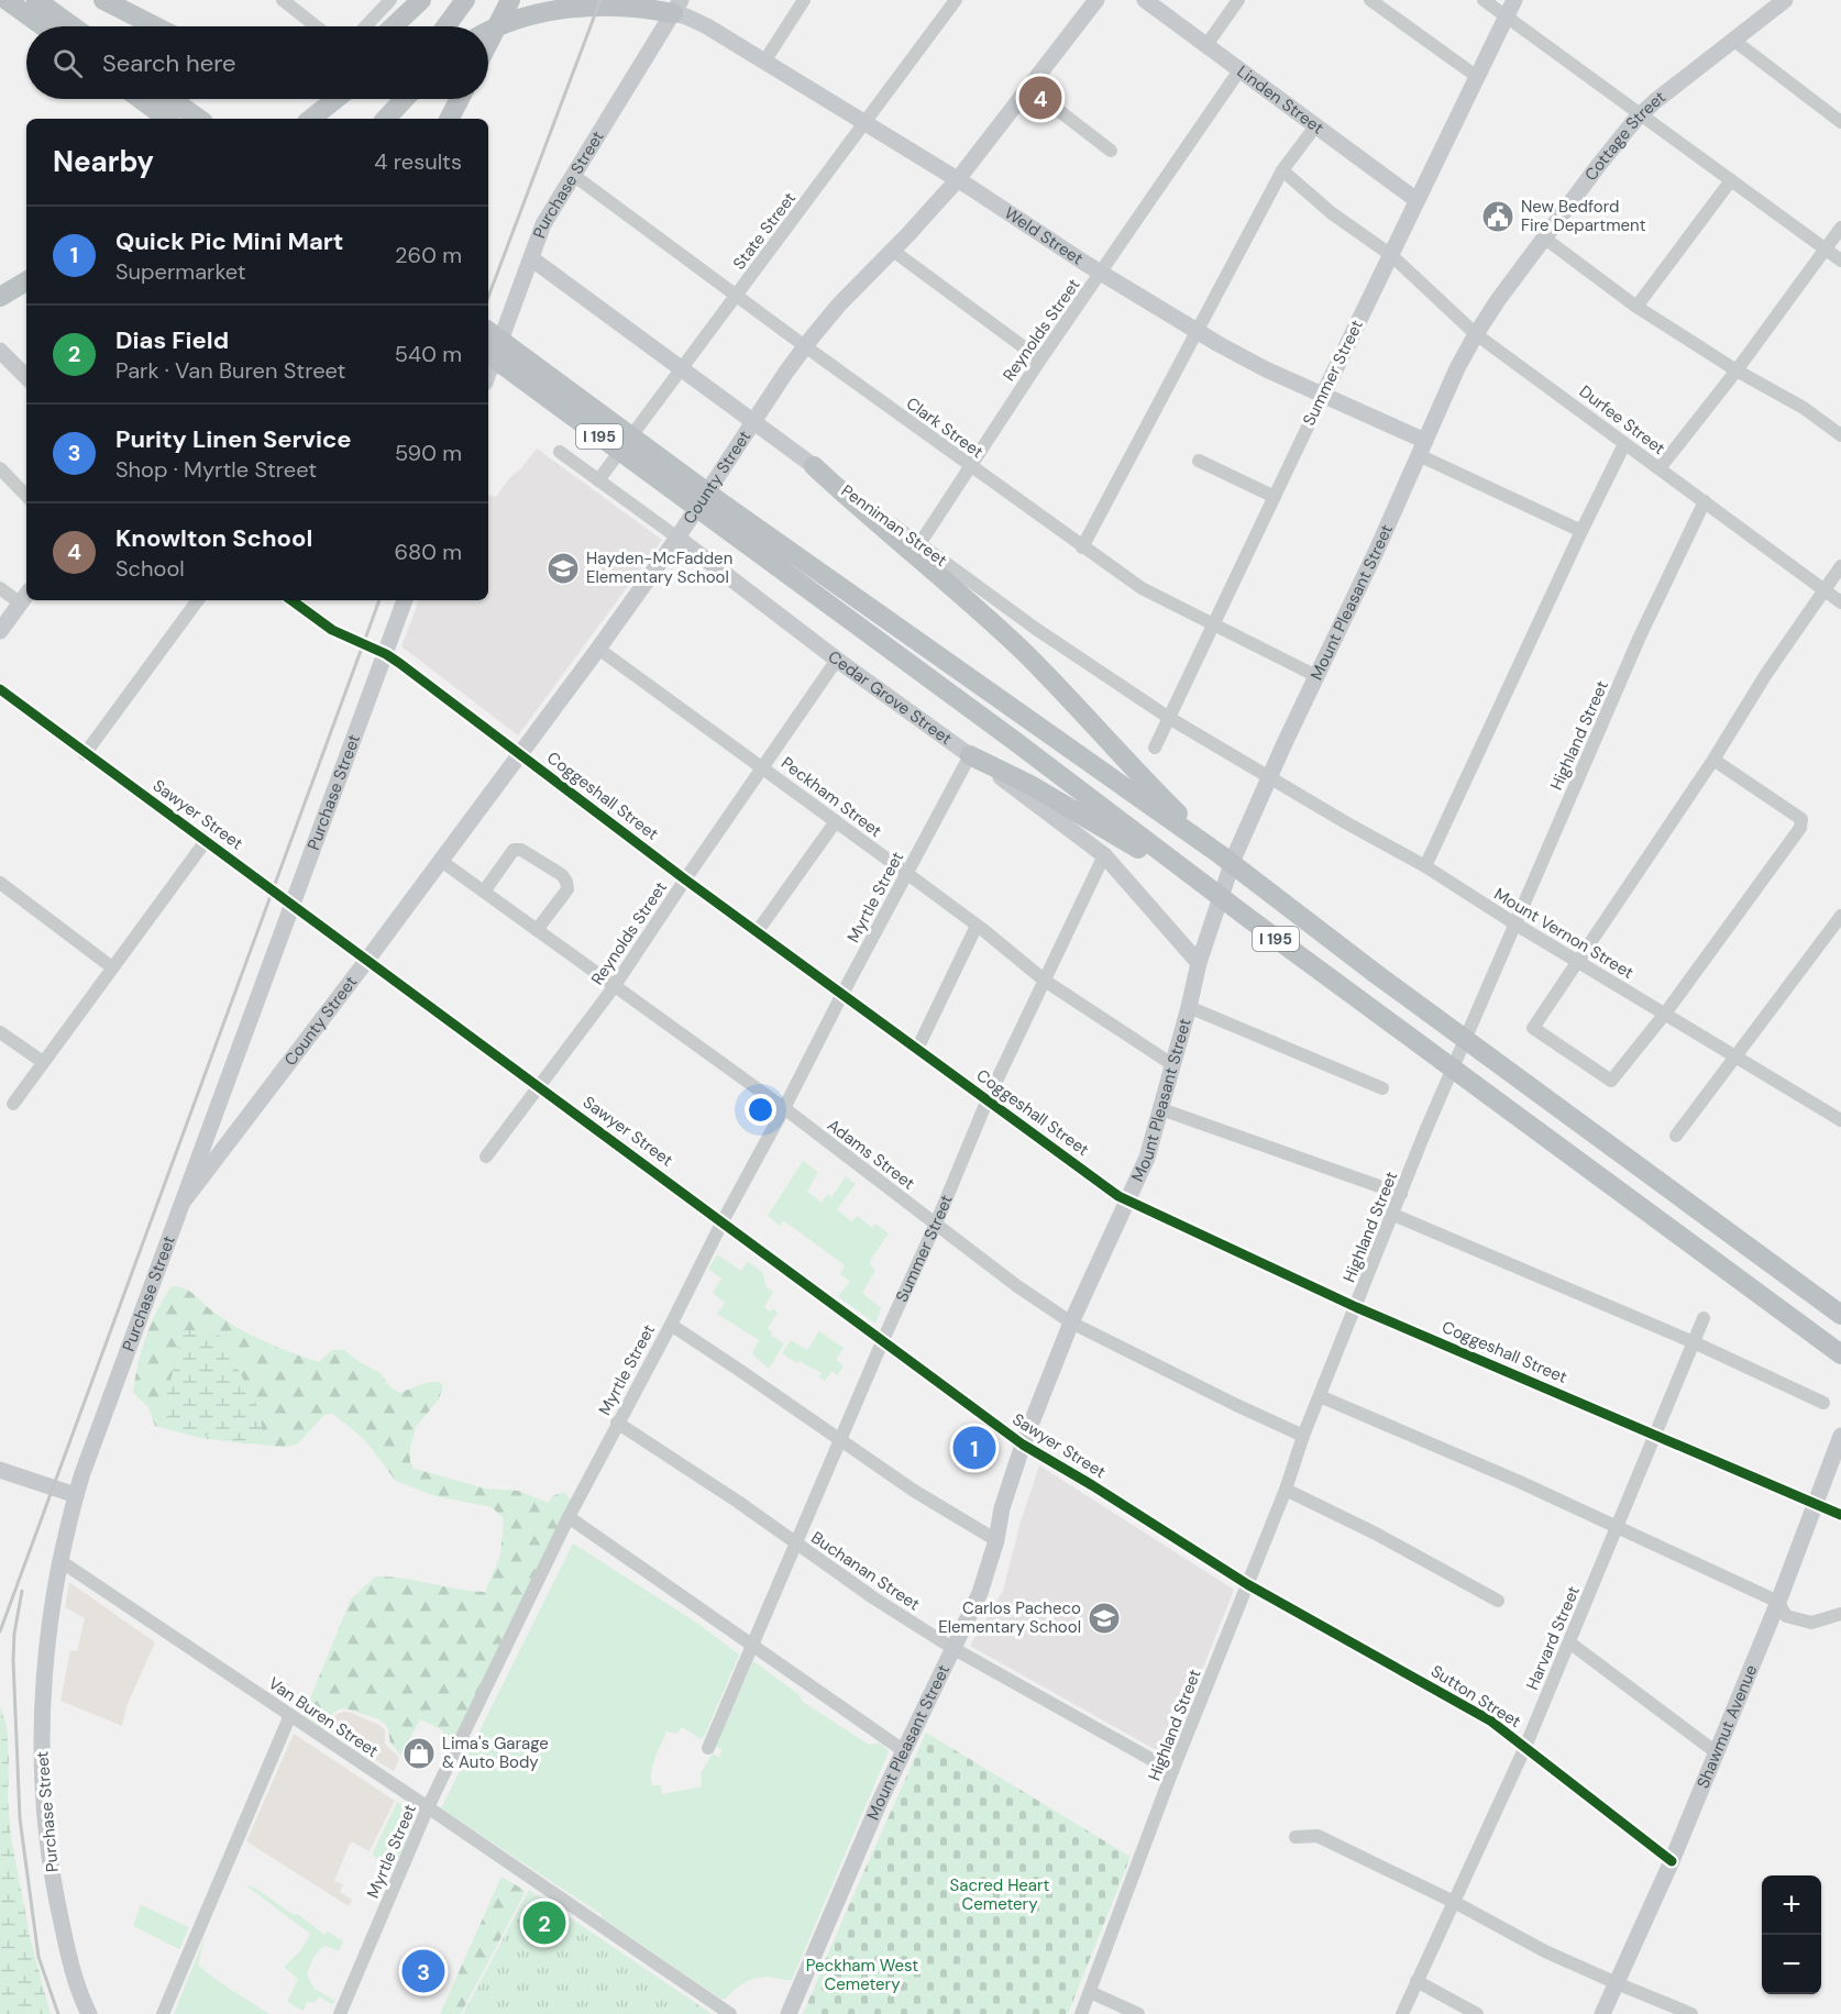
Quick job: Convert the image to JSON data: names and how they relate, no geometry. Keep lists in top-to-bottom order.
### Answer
{
  "streets": {
    "highway": ["I 195"],
    "main road": [
      "Linden Street",
      "Cottage Street",
      "Purchase Street",
      "Weld Street",
      "Summer Street",
      "County Street",
      "Penniman Street",
      "Mount Pleasant Street",
      "Cedar Grove Street",
      "Shawmut Avenue"
    ],
    "street": [
      "State Street",
      "Reynolds Street",
      "Durfee Street",
      "Clark Street",
      "Highland Street",
      "Coggeshall Street",
      "Peckham Street",
      "Sawyer Street",
      "Myrtle Street",
      "Mount Vernon Street",
      "Adams Street",
      "Buchanan Street",
      "Harvard Street",
      "Sutton Street",
      "Van Buren Street"
    ]
  },
  "crossings": [
    ["Linden Street", "Reynolds Street"],
    ["Linden Street", "Summer Street"],
    ["Cottage Street", "Durfee Street"],
    ["Cottage Street", "Mount Pleasant Street"],
    ["Purchase Street", "Weld Street"],
    ["Purchase Street", "Clark Street"],
    ["Purchase Street", "County Street"],
    ["Purchase Street", "Penniman Street"],
    ["Purchase Street", "Coggeshall Street"],
    ["Purchase Street", "Sawyer Street"],
    ["Purchase Street", "Van Buren Street"],
    ["State Street", "Weld Street"],
    ["State Street", "Clark Street"],
    ["State Street", "Penniman Street"],
    ["State Street", "Cedar Grove Street"],
    ["Weld Street", "Reynolds Street"],
    ["Weld Street", "Summer Street"],
    ["Weld Street", "County Street"],
    ["Weld Street", "Mount Pleasant Street"],
    ["Reynolds Street", "Clark Street"],
    ["Reynolds Street", "Penniman Street"],
    ["Reynolds Street", "Cedar Grove Street"],
    ["Reynolds Street", "Coggeshall Street"],
    ["Reynolds Street", "Peckham Street"],
    ["Reynolds Street", "Sawyer Street"],
    ["Reynolds Street", "Adams Street"],
    ["Summer Street", "Durfee Street"],
    ["Summer Street", "Clark Street"],
    ["Summer Street", "Penniman Street"],
    ["Summer Street", "Cedar Grove Street"],
    ["Summer Street", "Coggeshall Street"],
    ["Summer Street", "Peckham Street"],
    ["Summer Street", "Sawyer Street"],
    ["Summer Street", "Adams Street"],
    ["Summer Street", "Buchanan Street"],
    ["Durfee Street", "Mount Pleasant Street"],
    ["Durfee Street", "Highland Street"],
    ["Clark Street", "County Street"],
    ["Clark Street", "Mount Pleasant Street"],
    ["County Street", "Penniman Street"],
    ["County Street", "Cedar Grove Street"],
    ["County Street", "Coggeshall Street"],
    ["County Street", "Peckham Street"],
    ["County Street", "Sawyer Street"],
    ["County Street", "Adams Street"],
    ["Penniman Street", "Mount Pleasant Street"],
    ["Penniman Street", "Mount Vernon Street"],
    ["Mount Pleasant Street", "Cedar Grove Street"],
    ["Mount Pleasant Street", "Coggeshall Street"],
    ["Mount Pleasant Street", "Peckham Street"],
    ["Mount Pleasant Street", "Sawyer Street"],
    ["Mount Pleasant Street", "Mount Vernon Street"],
    ["Mount Pleasant Street", "Adams Street"],
    ["Mount Pleasant Street", "Buchanan Street"],
    ["Cedar Grove Street", "Myrtle Street"],
    ["Highland Street", "Coggeshall Street"],
    ["Highland Street", "Sawyer Street"],
    ["Highland Street", "Mount Vernon Street"],
    ["Highland Street", "Adams Street"],
    ["Highland Street", "Buchanan Street"],
    ["Highland Street", "Sutton Street"],
    ["Coggeshall Street", "Myrtle Street"],
    ["Coggeshall Street", "Harvard Street"],
    ["Coggeshall Street", "Shawmut Avenue"],
    ["Peckham Street", "Myrtle Street"],
    ["Sawyer Street", "Myrtle Street"],
    ["Sawyer Street", "Sutton Street"],
    ["Myrtle Street", "Adams Street"],
    ["Myrtle Street", "Buchanan Street"],
    ["Myrtle Street", "Van Buren Street"],
    ["Harvard Street", "Sutton Street"],
    ["Sutton Street", "Shawmut Avenue"]
  ],
  "parks": ["Sacred Heart Cemetery", "Peckham West Cemetery"],
  "places": {
    "public building": ["New Bedford Fire Department"],
    "school or university": ["Hayden-McFadden Elementary School", "Carlos Pacheco Elementary School"],
    "shop": ["Lima's Garage & Auto Body"]
  },
  "page": {
    "search": "Search here",
    "pins": [
      "4",
      "1",
      "2",
      "3"
    ],
    "heading": ["Nearby", "4 results"],
    "list": [
      {
        "mark": "1",
        "name": "Quick Pic Mini Mart",
        "note": "Supermarket",
        "value": "260 m"
      },
      {
        "mark": "2",
        "name": "Dias Field",
        "note": "Park · Van Buren Street",
        "value": "540 m"
      },
      {
        "mark": "3",
        "name": "Purity Linen Service",
        "note": "Shop · Myrtle Street",
        "value": "590 m"
      },
      {
        "mark": "4",
        "name": "Knowlton School",
        "note": "School",
        "value": "680 m"
      }
    ],
    "map_buttons": ["+", "−"]
  }
}
